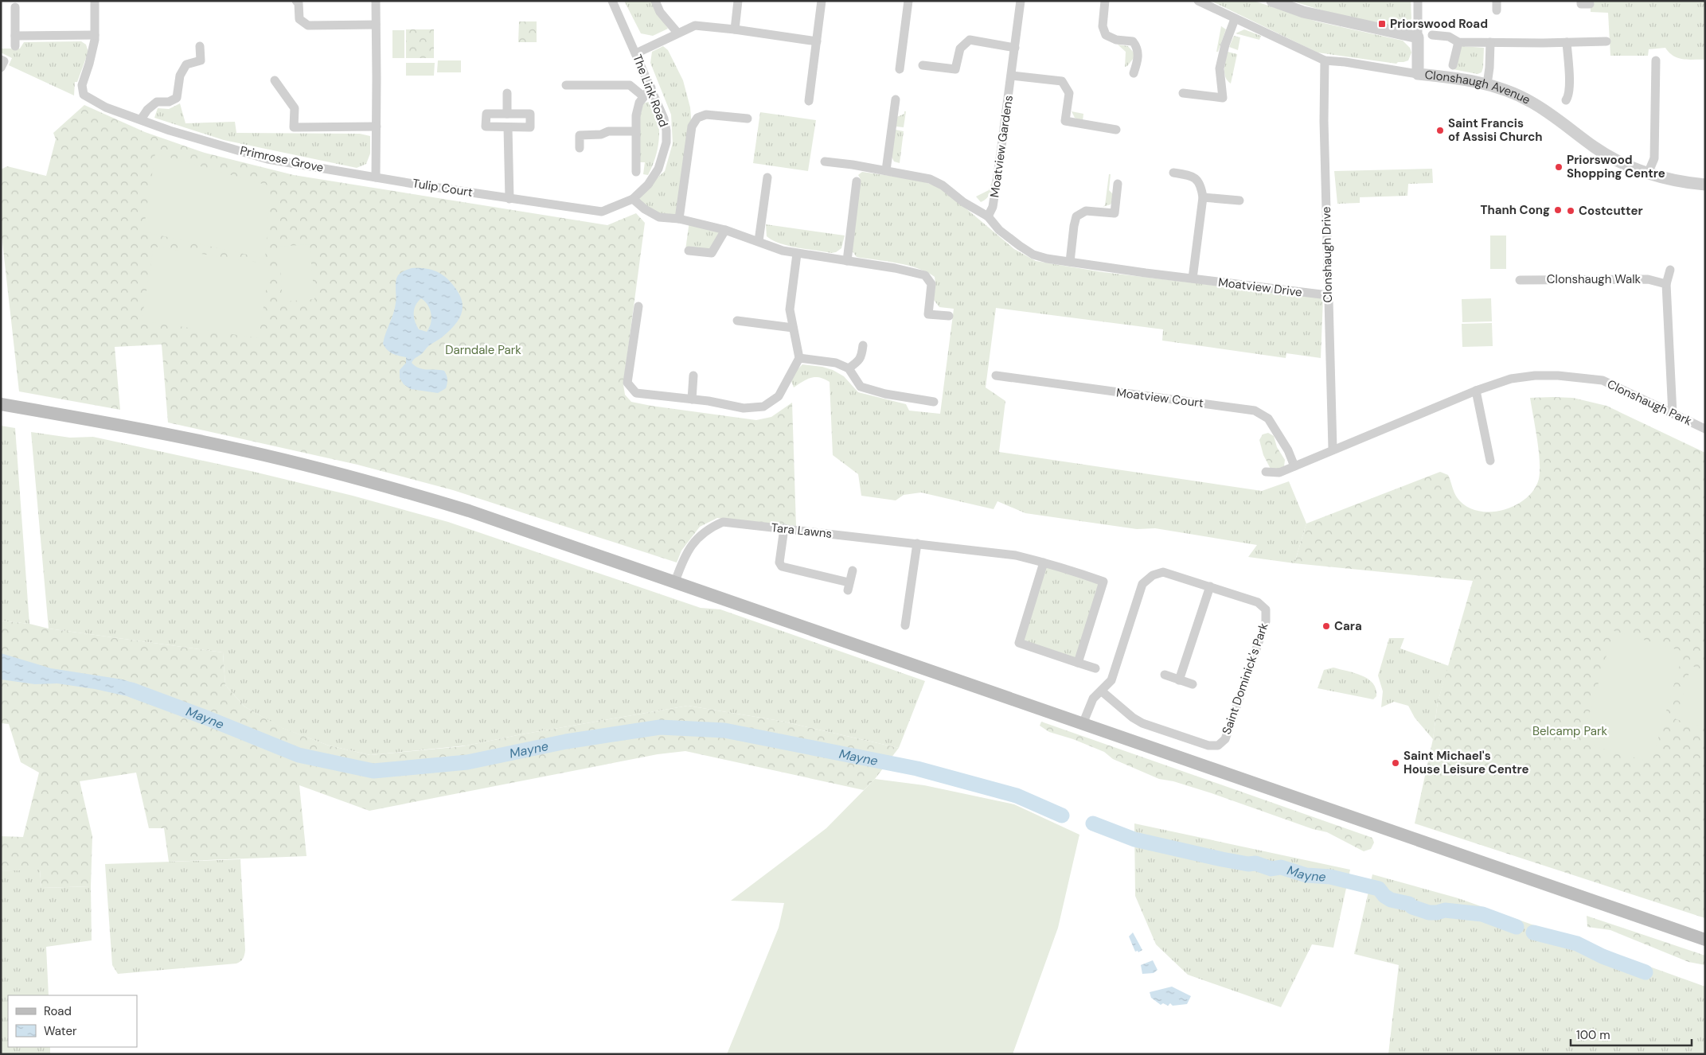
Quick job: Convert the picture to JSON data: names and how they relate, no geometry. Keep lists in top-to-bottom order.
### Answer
{
  "streets": {
    "street": [
      "Clonshaugh Avenue",
      "The Link Road",
      "Moatview Gardens",
      "Primrose Grove",
      "Tulip Court",
      "Clonshaugh Drive",
      "Clonshaugh Walk",
      "Moatview Drive",
      "Moatview Court",
      "Clonshaugh Park",
      "Tara Lawns",
      "Saint Dominick's Park"
    ]
  },
  "crossings": [
    ["Clonshaugh Avenue", "Clonshaugh Drive"],
    ["The Link Road", "Tulip Court"],
    ["Moatview Gardens", "Moatview Drive"],
    ["Primrose Grove", "Tulip Court"],
    ["Clonshaugh Drive", "Moatview Drive"]
  ],
  "water": ["Mayne"],
  "parks": ["Darndale Park", "Belcamp Park"],
  "places": {
    "transit": ["Priorswood Road"],
    "other": [
      "Saint Francis of Assisi Church",
      "Priorswood Shopping Centre",
      "Thanh Cong",
      "Costcutter",
      "Cara",
      "Saint Michael's House Leisure Centre"
    ]
  },
  "legend": ["Road", "Water"],
  "scale_bar": "100 m"
}
